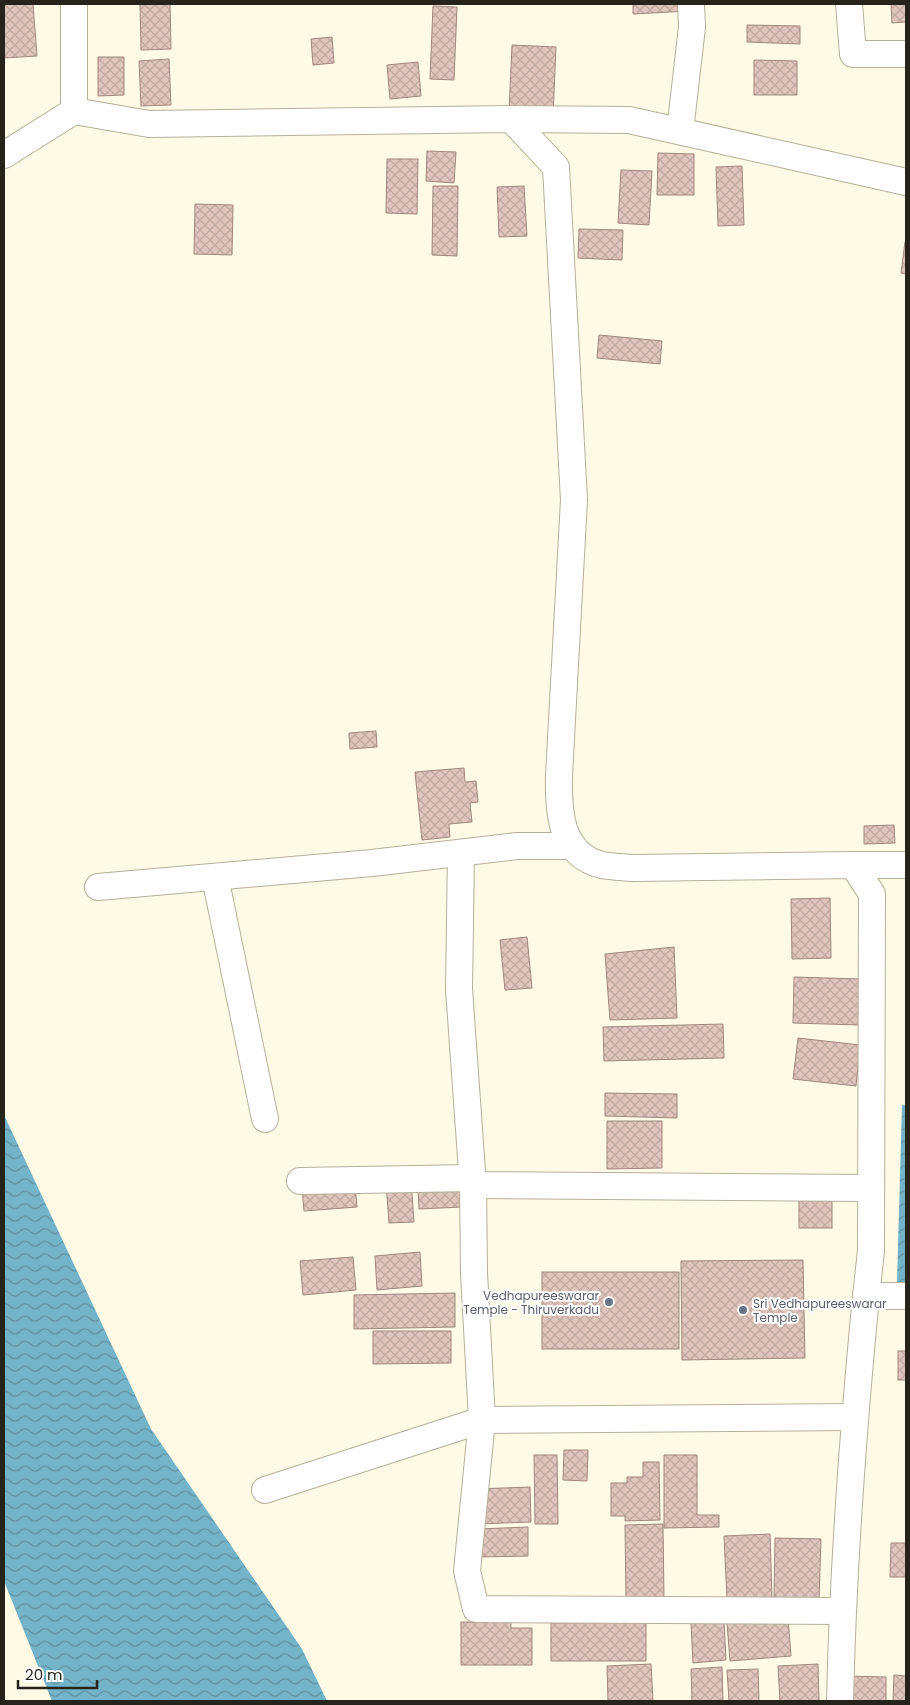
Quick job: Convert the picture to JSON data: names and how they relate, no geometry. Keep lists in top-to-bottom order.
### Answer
{
  "places": ["Vedhapureeswarar Temple - Thiruverkadu", "Sri Vedhapureeswarar Temple"],
  "scale_bar": "20 m"
}
